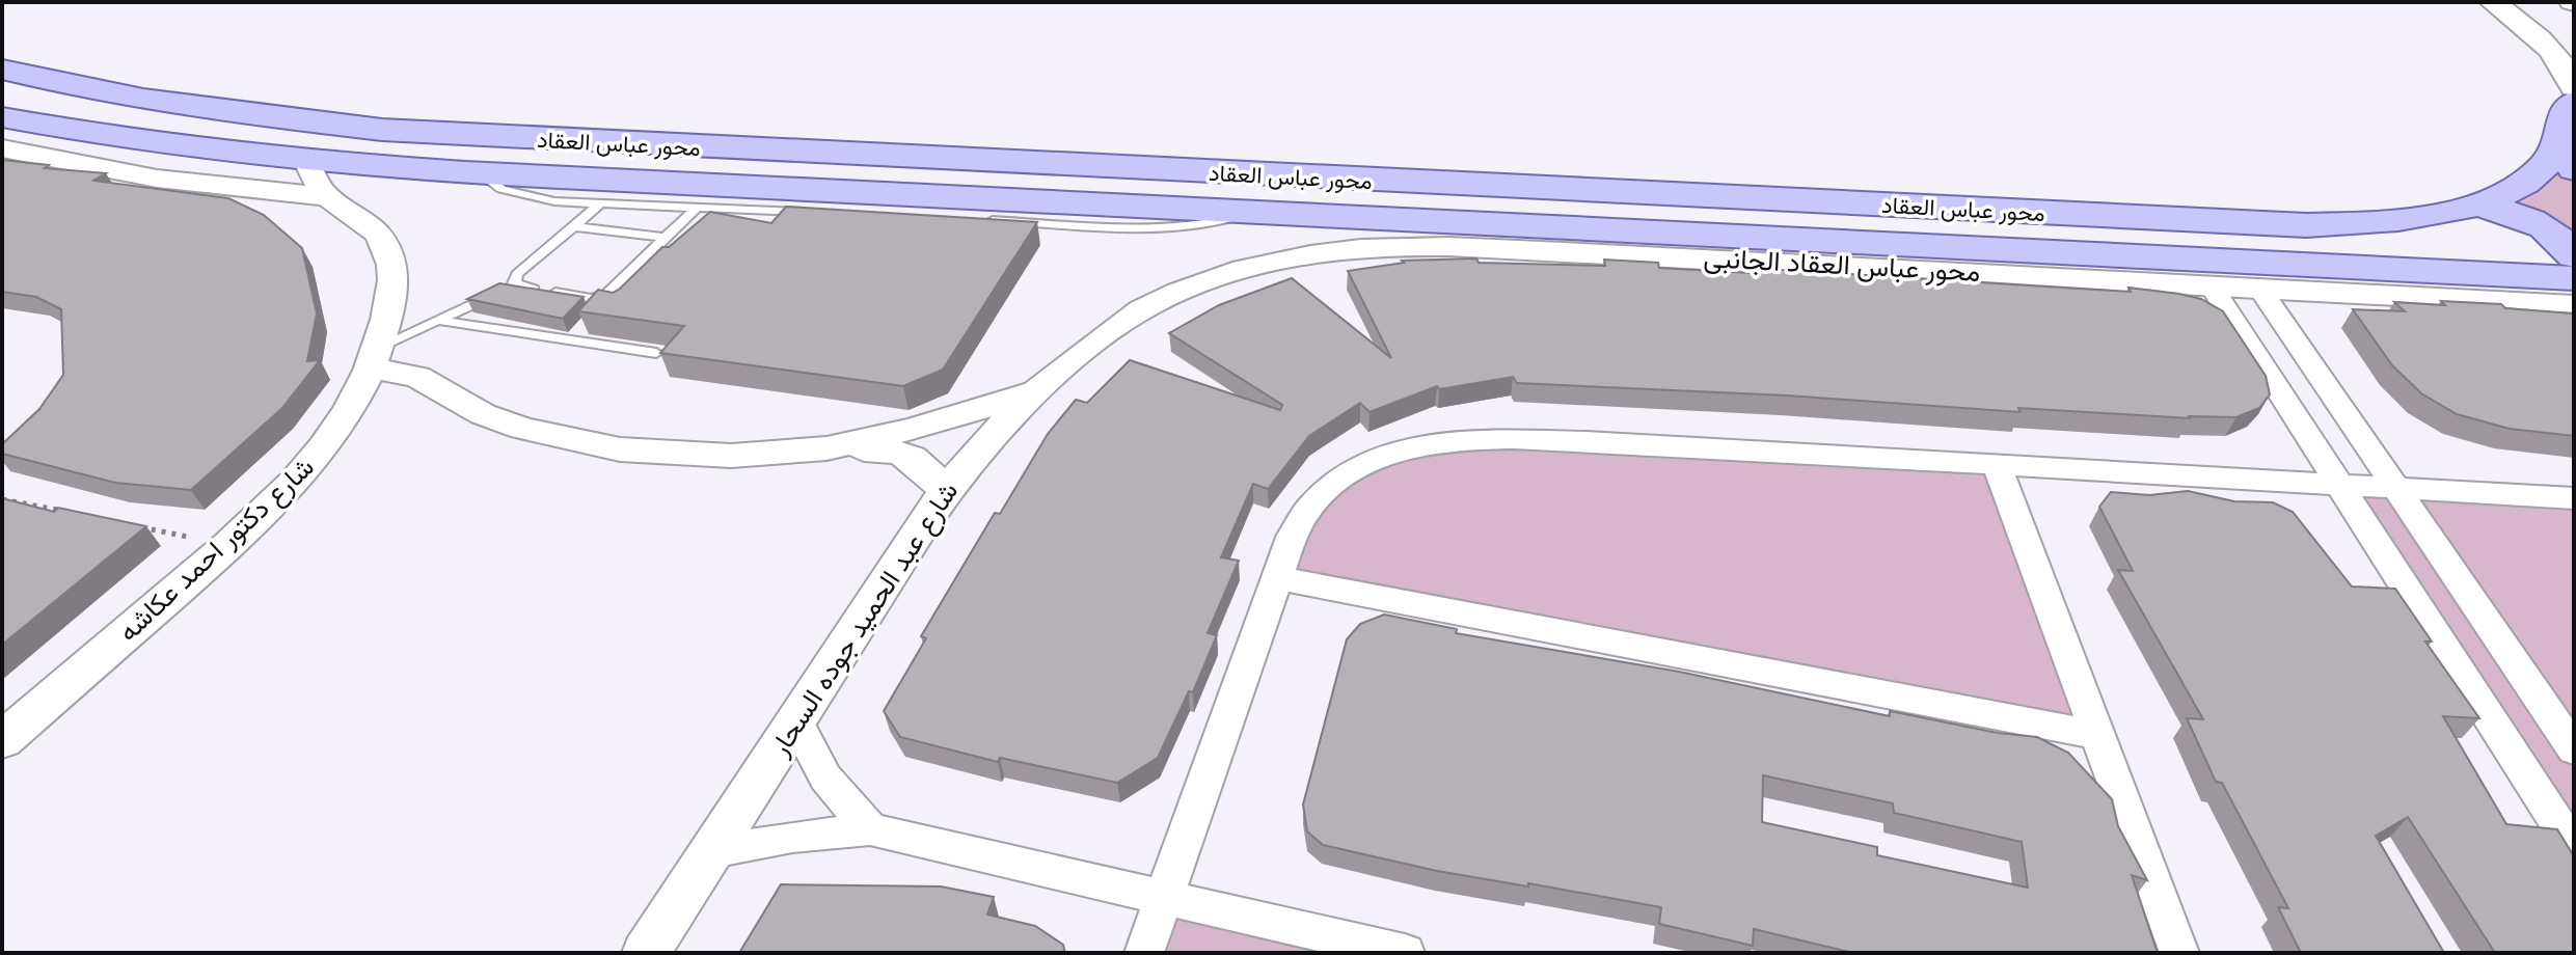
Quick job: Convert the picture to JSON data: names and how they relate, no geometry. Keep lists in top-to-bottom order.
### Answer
{
  "streets": {
    "main road": ["محور عباس العقاد"],
    "street": ["شارع دكتور احمد عكاشه", "شارع عبد الحميد جوده السحار"]
  },
  "crossings": [
    ["محور عباس العقاد", "شارع عبد الحميد جوده السحار"]
  ]
}
